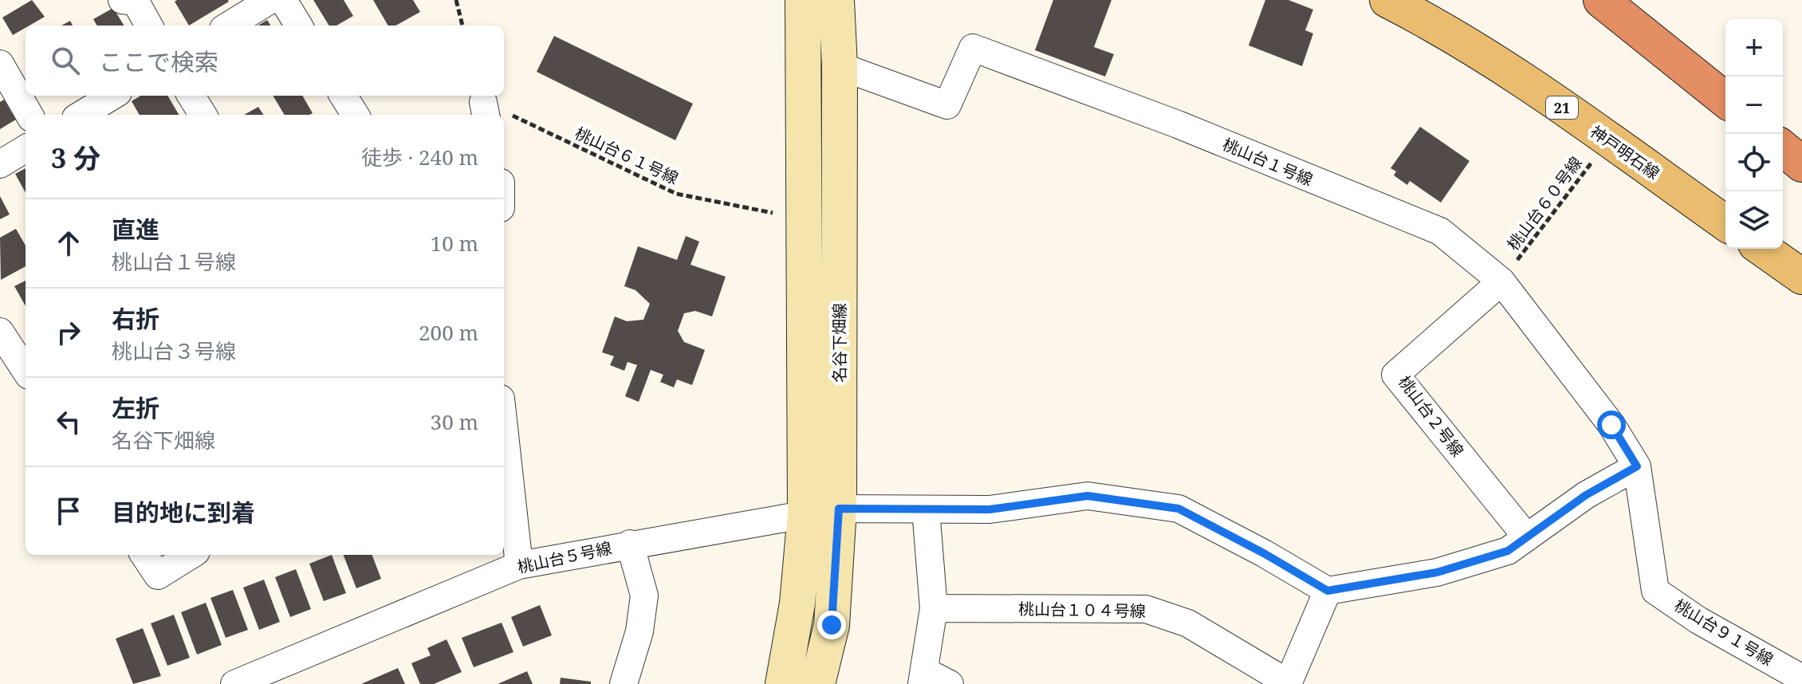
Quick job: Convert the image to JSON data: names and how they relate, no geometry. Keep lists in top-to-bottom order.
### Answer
{
  "streets": {
    "main road": ["21", "神戸明石線"],
    "street": [
      "桃山台１号線",
      "名谷下畑線",
      "桃山台２号線",
      "桃山台５号線",
      "桃山台１０４号線",
      "桃山台９１号線"
    ],
    "path": ["桃山台６１号線", "桃山台６０号線"]
  },
  "crossings": [
    ["神戸明石線", "桃山台６０号線"],
    ["桃山台６１号線", "名谷下畑線"],
    ["桃山台１号線", "桃山台６０号線"],
    ["桃山台１号線", "名谷下畑線"],
    ["桃山台１号線", "桃山台２号線"],
    ["桃山台１号線", "桃山台９１号線"],
    ["桃山台６０号線", "桃山台２号線"],
    ["名谷下畑線", "桃山台５号線"]
  ],
  "page": {
    "map_buttons": ["+", "−"],
    "search": "ここで検索",
    "heading": ["3 分", "徒歩 · 240 m"],
    "list": [
      ["直進", "桃山台１号線", "10 m"],
      ["右折", "桃山台３号線", "200 m"],
      ["左折", "名谷下畑線", "30 m"],
      "目的地に到着"
    ]
  }
}
